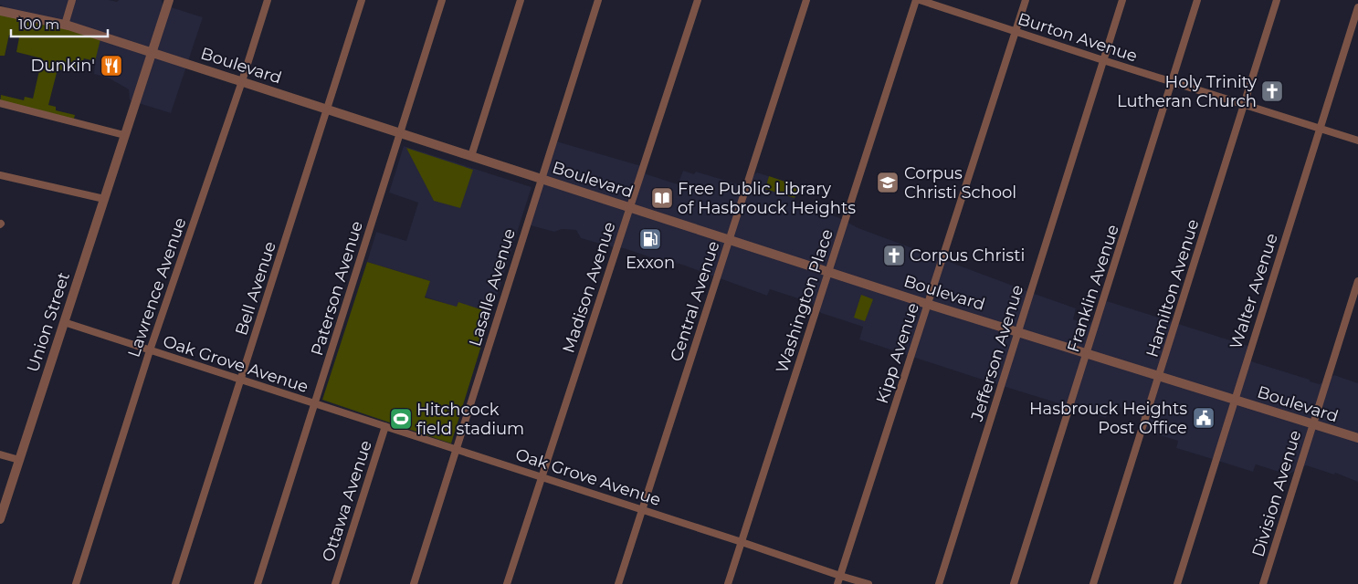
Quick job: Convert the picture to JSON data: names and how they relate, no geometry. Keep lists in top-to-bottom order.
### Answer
{
  "streets": {
    "street": [
      "Burton Avenue",
      "Boulevard",
      "Lawrence Avenue",
      "Lasalle Avenue",
      "Madison Avenue",
      "Bell Avenue",
      "Paterson Avenue",
      "Franklin Avenue",
      "Hamilton Avenue",
      "Walter Avenue",
      "Central Avenue",
      "Washington Place",
      "Union Street",
      "Kipp Avenue",
      "Jefferson Avenue",
      "Oak Grove Avenue",
      "Division Avenue",
      "Ottawa Avenue"
    ]
  },
  "crossings": [
    ["Burton Avenue", "Franklin Avenue"],
    ["Burton Avenue", "Hamilton Avenue"],
    ["Burton Avenue", "Walter Avenue"],
    ["Burton Avenue", "Washington Place"],
    ["Burton Avenue", "Kipp Avenue"],
    ["Burton Avenue", "Jefferson Avenue"],
    ["Boulevard", "Lawrence Avenue"],
    ["Boulevard", "Lasalle Avenue"],
    ["Boulevard", "Madison Avenue"],
    ["Boulevard", "Bell Avenue"],
    ["Boulevard", "Paterson Avenue"],
    ["Boulevard", "Franklin Avenue"],
    ["Boulevard", "Hamilton Avenue"],
    ["Boulevard", "Walter Avenue"],
    ["Boulevard", "Central Avenue"],
    ["Boulevard", "Washington Place"],
    ["Boulevard", "Union Street"],
    ["Boulevard", "Kipp Avenue"],
    ["Boulevard", "Jefferson Avenue"],
    ["Boulevard", "Division Avenue"],
    ["Lawrence Avenue", "Oak Grove Avenue"],
    ["Lasalle Avenue", "Oak Grove Avenue"],
    ["Madison Avenue", "Oak Grove Avenue"],
    ["Bell Avenue", "Oak Grove Avenue"],
    ["Paterson Avenue", "Oak Grove Avenue"],
    ["Central Avenue", "Oak Grove Avenue"],
    ["Washington Place", "Oak Grove Avenue"],
    ["Union Street", "Oak Grove Avenue"],
    ["Kipp Avenue", "Oak Grove Avenue"],
    ["Oak Grove Avenue", "Ottawa Avenue"]
  ],
  "places": {
    "restaurant": ["Dunkin'"],
    "church": ["Holy Trinity Lutheran Church", "Corpus Christi"],
    "school or university": ["Corpus Christi School"],
    "library": ["Free Public Library of Hasbrouck Heights"],
    "fuel station": ["Exxon"],
    "public building": ["Hasbrouck Heights Post Office"],
    "sports": ["Hitchcock field stadium"]
  },
  "scale_bar": "100 m"
}
